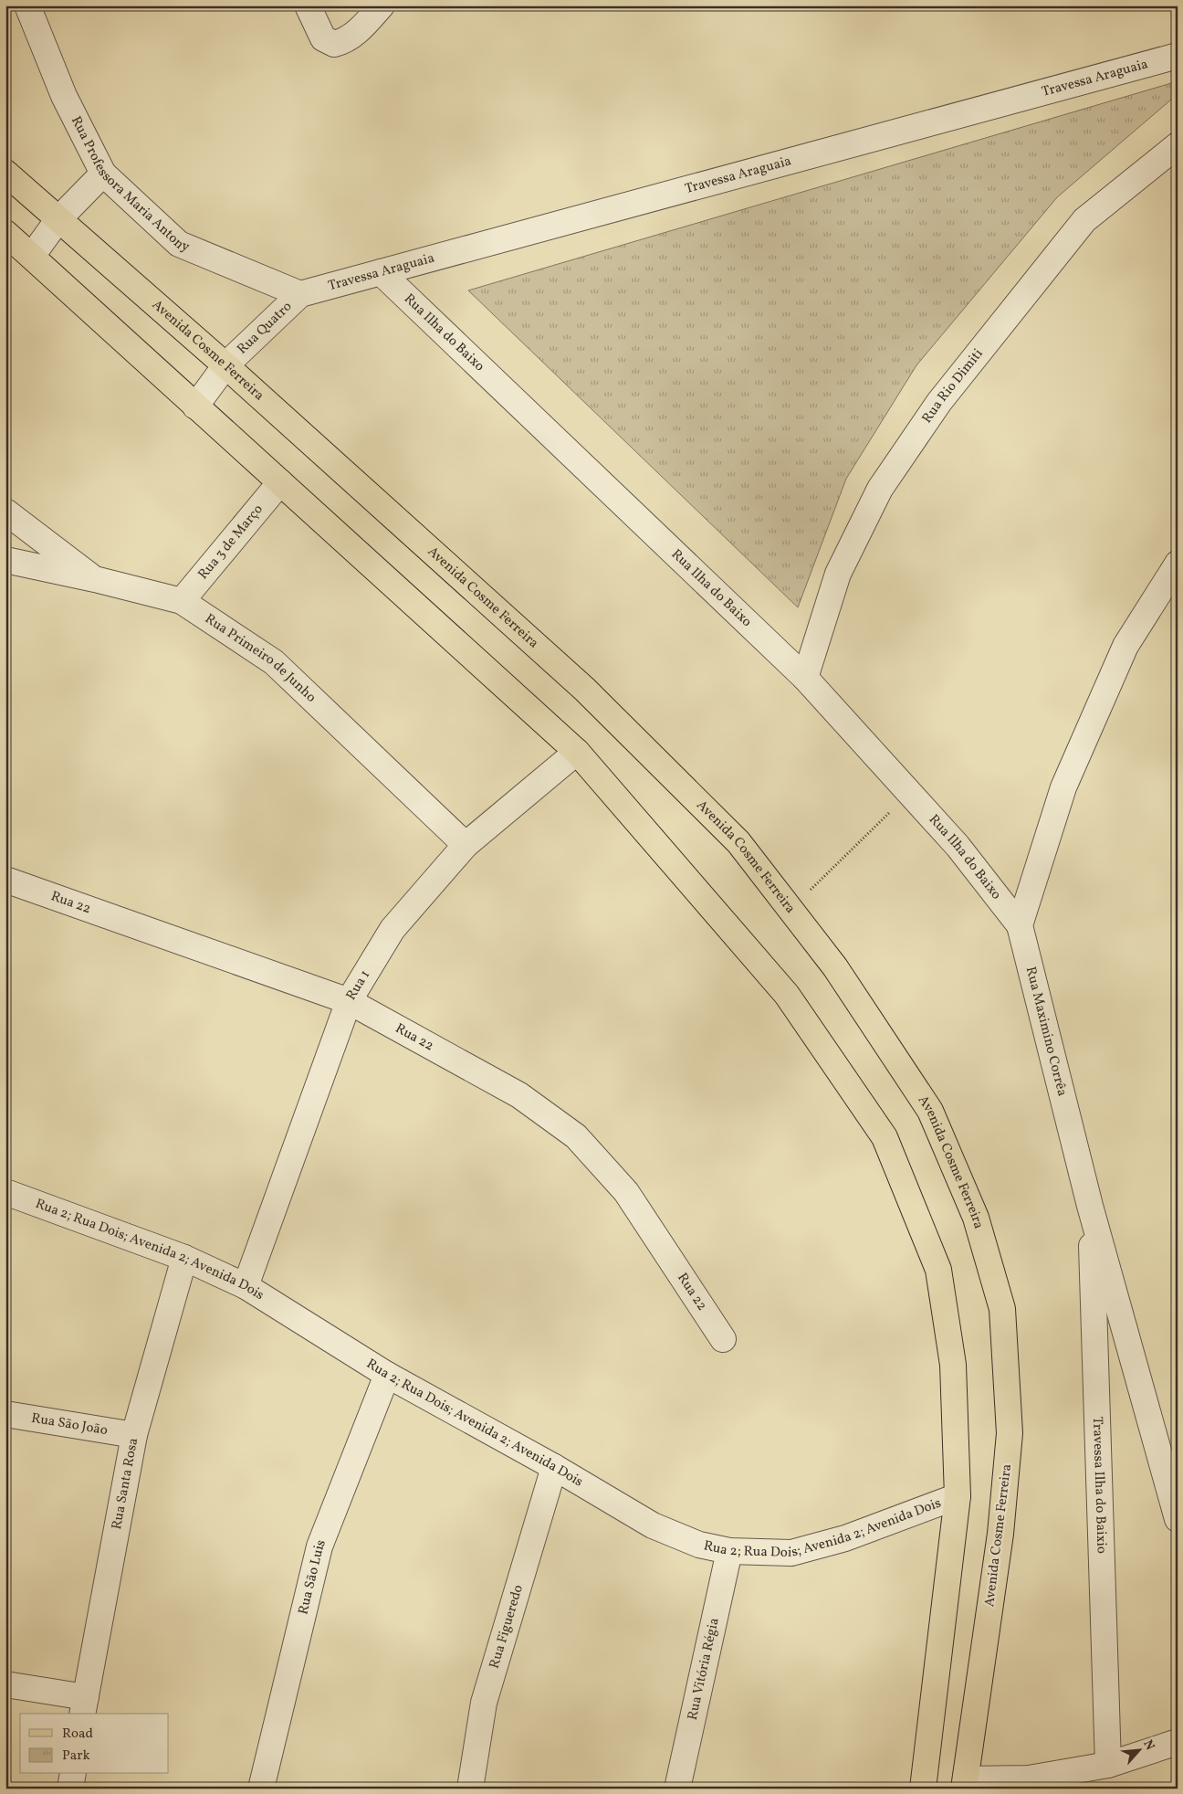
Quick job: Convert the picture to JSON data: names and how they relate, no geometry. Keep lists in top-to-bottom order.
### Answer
{
  "streets": {
    "main road": ["Avenida Cosme Ferreira"],
    "street": [
      "Travessa Araguaia",
      "Rua Professora Maria Antony",
      "Rua Quatro",
      "Rua Ilha do Baixo",
      "Rua Rio Dimiti",
      "Rua 3 de Março",
      "Rua Primeiro de Junho",
      "Rua 22",
      "Rua 1",
      "Rua Maximino Corrêa",
      "Rua 2; Rua Dois; Avenida 2; Avenida Dois",
      "Rua São João",
      "Rua Santa Rosa",
      "Travessa Ilha do Baixio",
      "Rua São Luis",
      "Rua Figueredo",
      "Rua Vitória Régia"
    ]
  },
  "crossings": [
    ["Travessa Araguaia", "Rua Professora Maria Antony"],
    ["Travessa Araguaia", "Rua Quatro"],
    ["Travessa Araguaia", "Rua Ilha do Baixo"],
    ["Rua Professora Maria Antony", "Rua Quatro"],
    ["Rua Quatro", "Avenida Cosme Ferreira"],
    ["Rua Ilha do Baixo", "Rua Rio Dimiti"],
    ["Rua Ilha do Baixo", "Rua Maximino Corrêa"],
    ["Rua 3 de Março", "Rua Primeiro de Junho"],
    ["Rua Primeiro de Junho", "Rua 1"],
    ["Rua 22", "Rua 1"],
    ["Rua 1", "Rua 2; Rua Dois; Avenida 2; Avenida Dois"],
    ["Rua Maximino Corrêa", "Travessa Ilha do Baixio"],
    ["Rua 2; Rua Dois; Avenida 2; Avenida Dois", "Rua Santa Rosa"],
    ["Rua 2; Rua Dois; Avenida 2; Avenida Dois", "Rua São Luis"],
    ["Rua 2; Rua Dois; Avenida 2; Avenida Dois", "Rua Figueredo"],
    ["Rua 2; Rua Dois; Avenida 2; Avenida Dois", "Rua Vitória Régia"],
    ["Rua São João", "Rua Santa Rosa"]
  ],
  "legend": ["Road", "Park"],
  "north": "top right"
}
